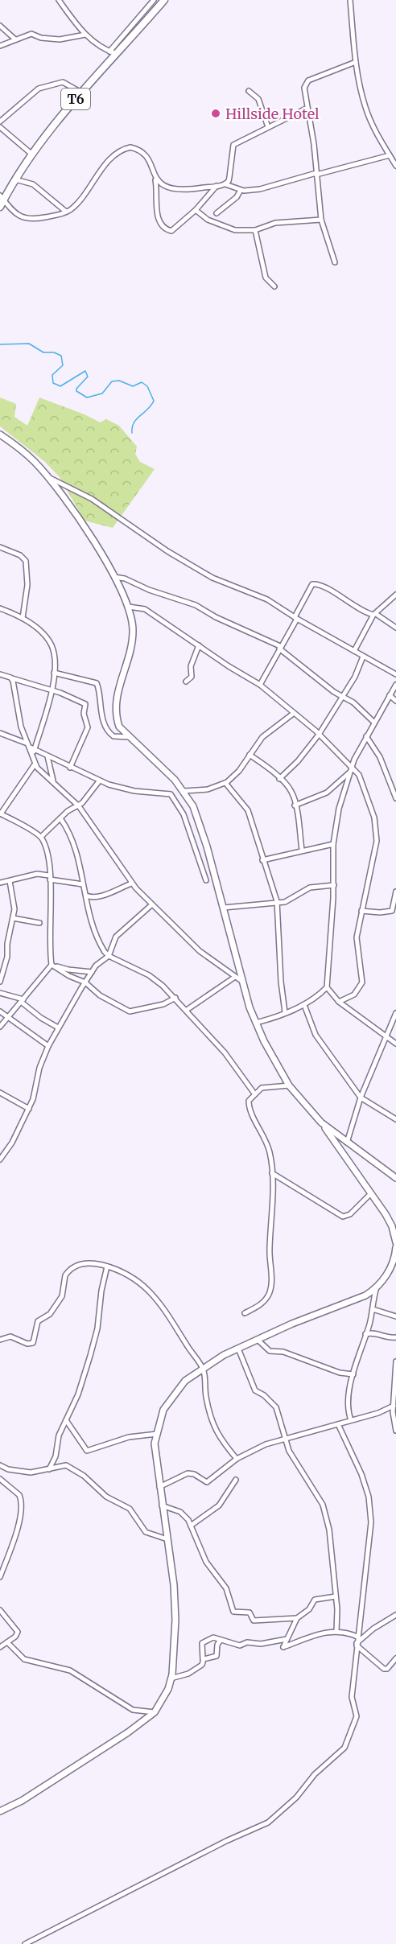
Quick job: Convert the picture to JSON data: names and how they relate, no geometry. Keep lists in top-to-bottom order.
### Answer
{
  "streets": {
    "highway": ["T6"]
  },
  "places": ["Hillside Hotel"]
}
